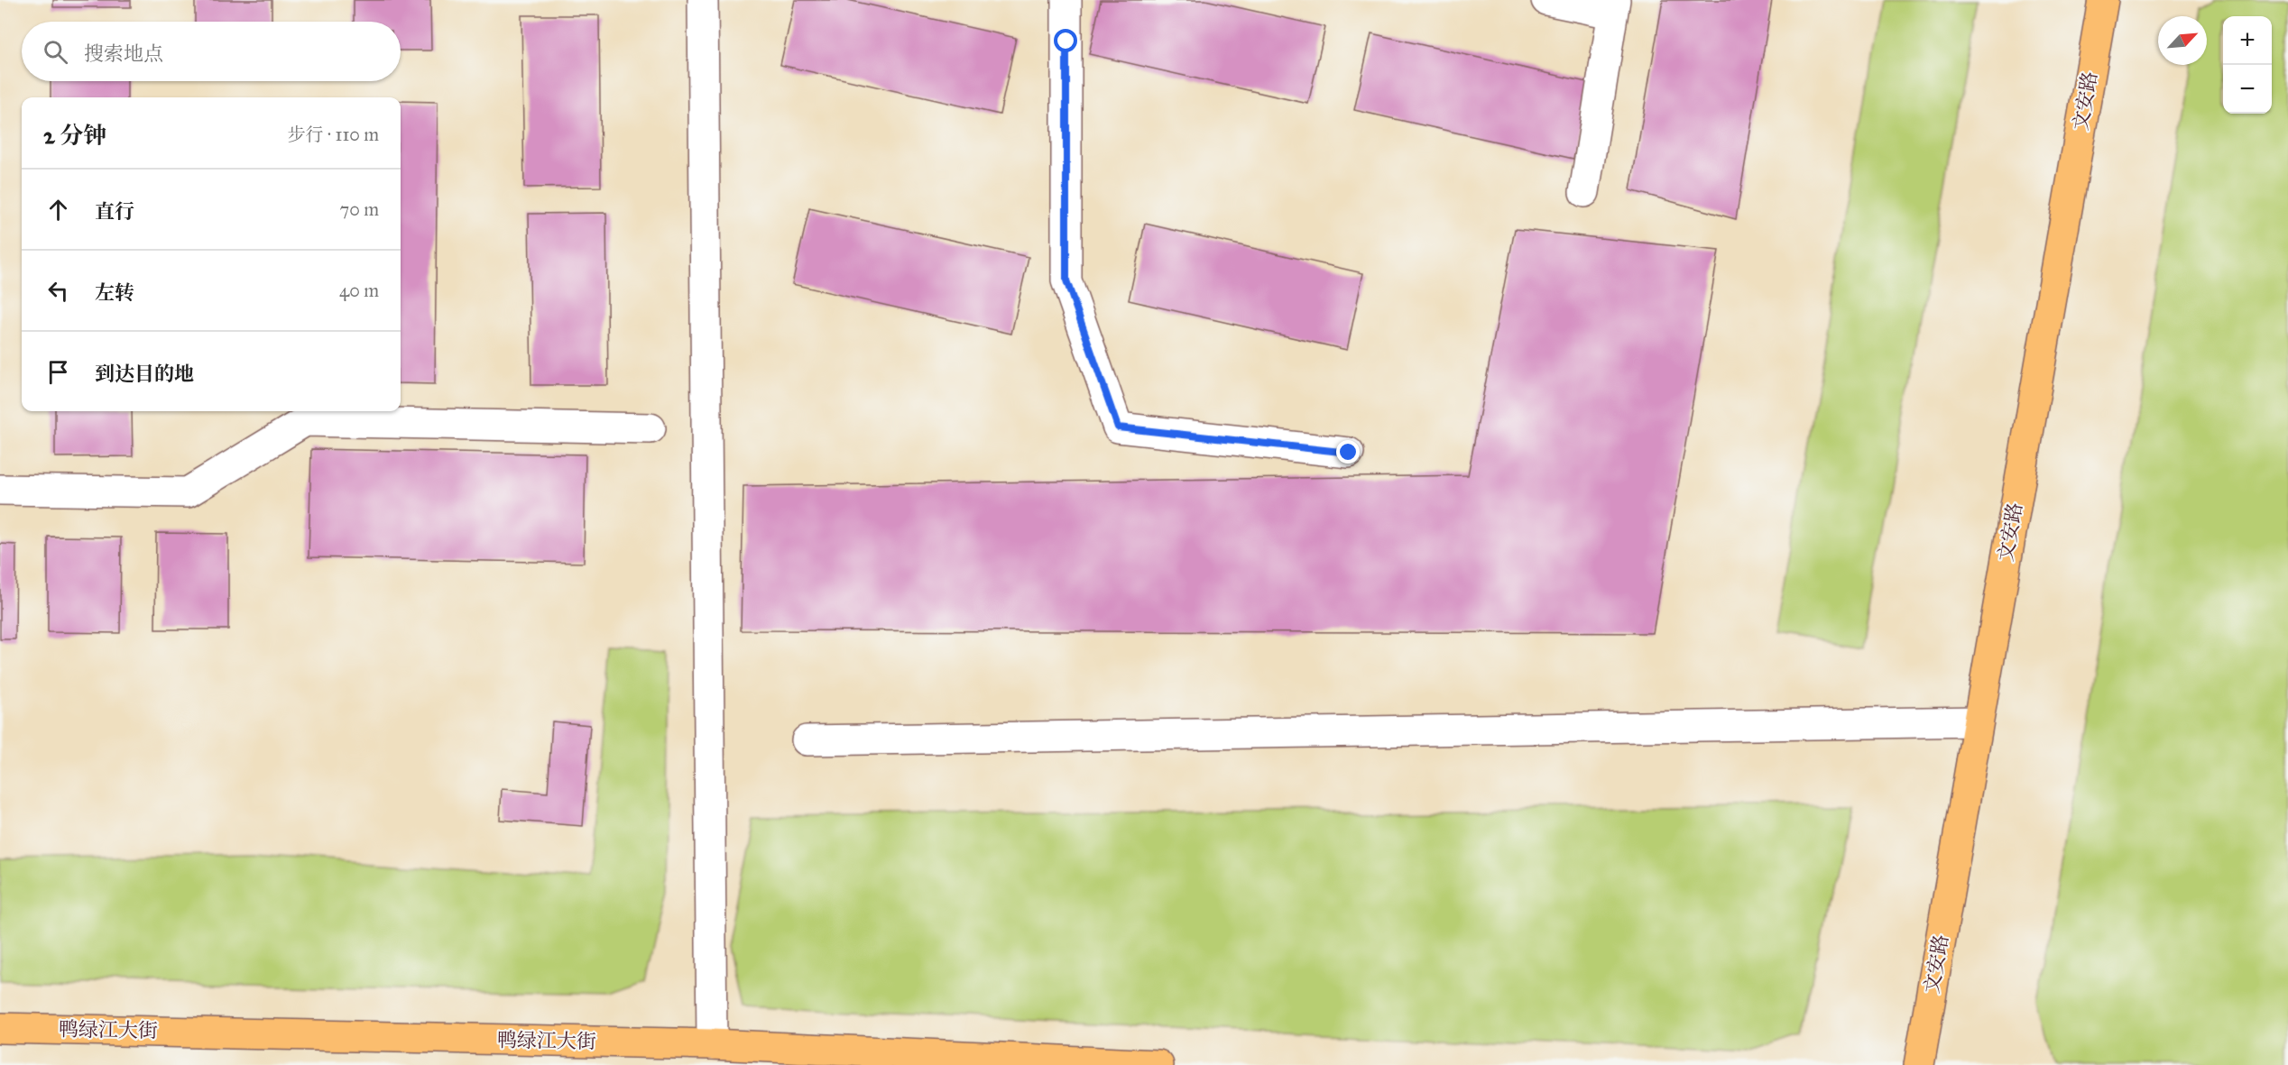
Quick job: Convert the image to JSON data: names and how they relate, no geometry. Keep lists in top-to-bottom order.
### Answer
{
  "streets": {
    "main road": ["文安路", "鸭绿江大街"]
  },
  "north": "top right",
  "page": {
    "map_buttons": ["+", "−"],
    "search": "搜索地点",
    "heading": ["2 分钟", "步行 · 110 m"],
    "list": [
      ["直行", "70 m"],
      ["左转", "40 m"],
      "到达目的地"
    ]
  }
}
